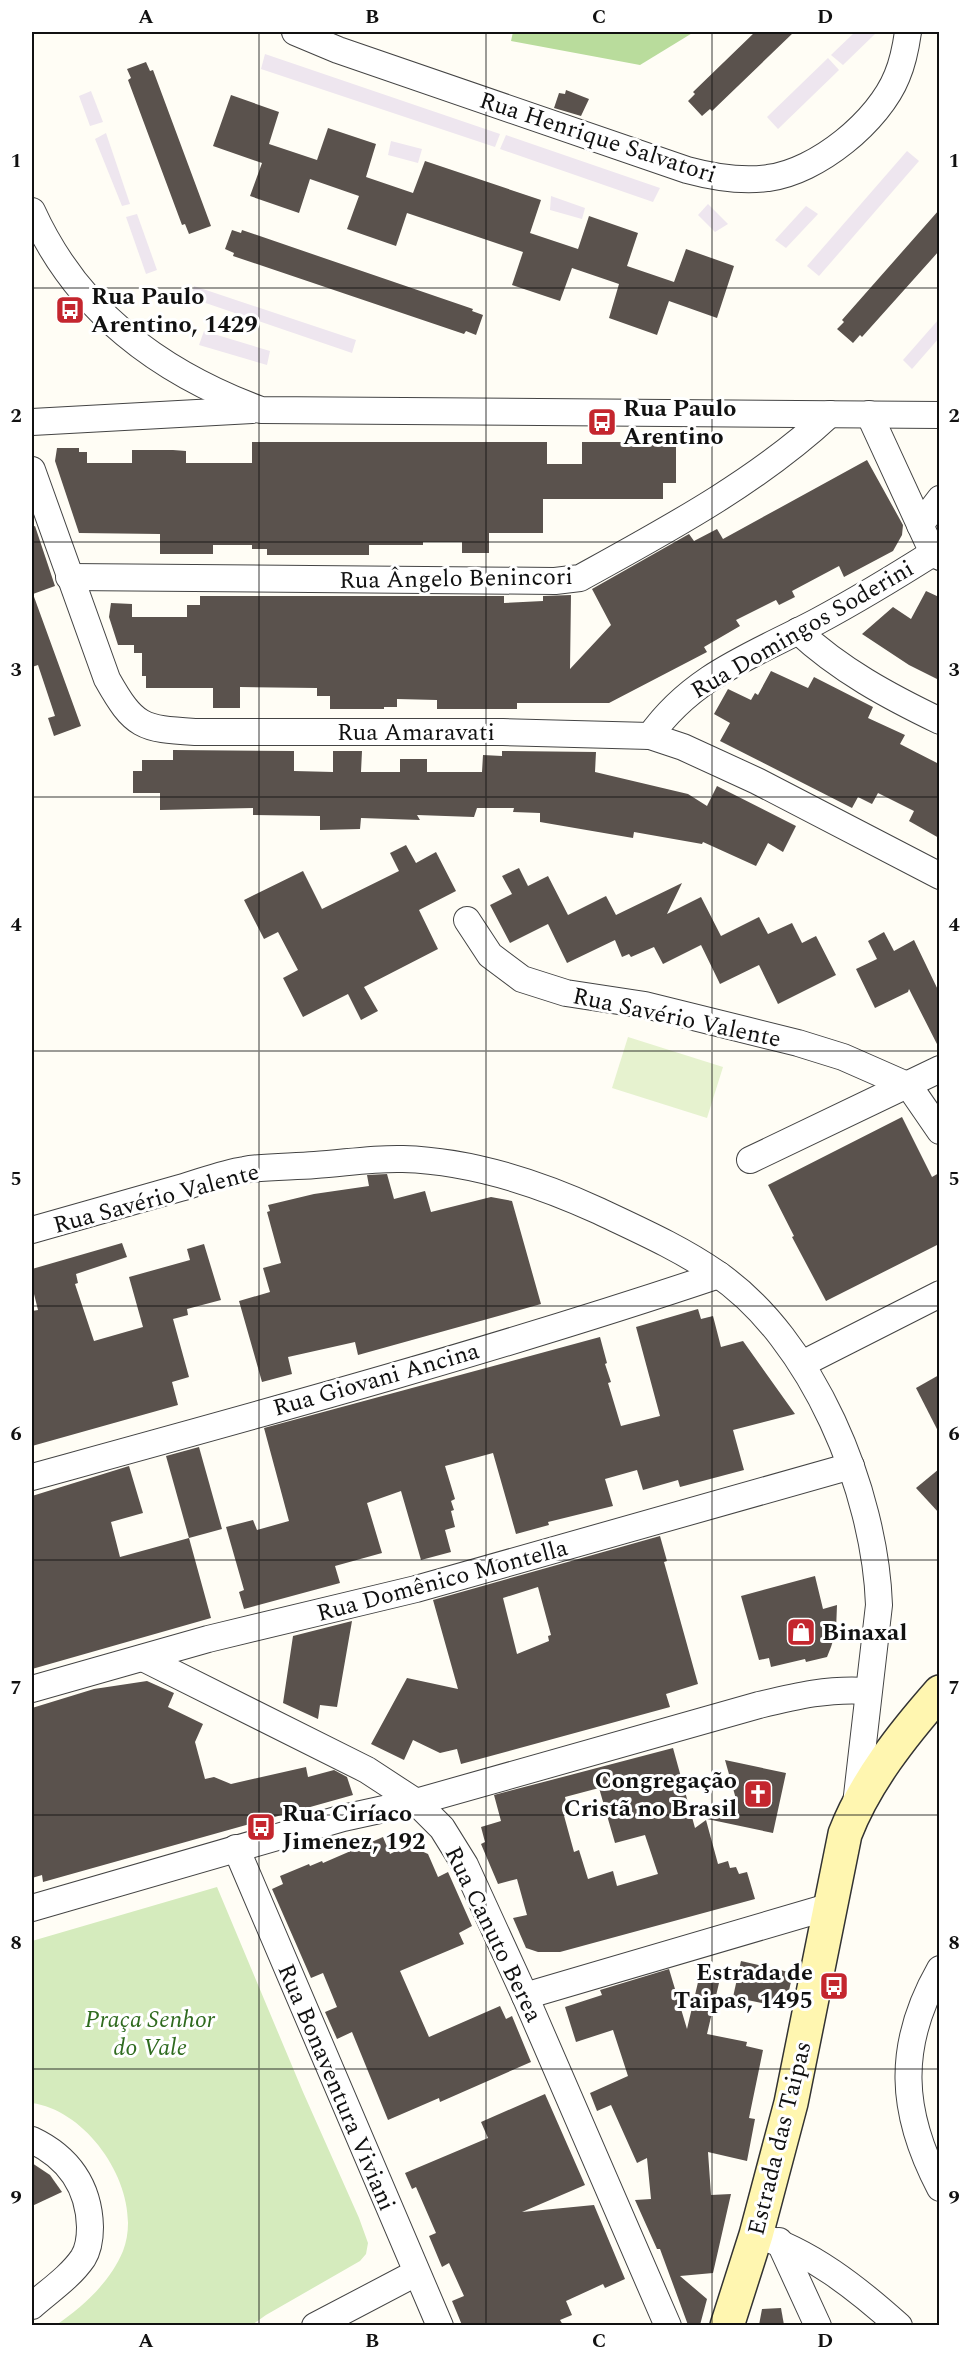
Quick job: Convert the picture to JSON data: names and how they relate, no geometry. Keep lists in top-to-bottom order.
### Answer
{
  "streets": {
    "main road": ["Estrada das Taipas"],
    "street": [
      "Rua Henrique Salvatori",
      "Rua Ângelo Benincori",
      "Rua Domingos Soderini",
      "Rua Amaravati",
      "Rua Savério Valente",
      "Rua Giovani Ancina",
      "Rua Domênico Montella",
      "Rua Canuto Berea",
      "Rua Bonaventura Viviani"
    ]
  },
  "crossings": [
    ["Rua Ângelo Benincori", "Rua Amaravati"],
    ["Rua Domingos Soderini", "Rua Amaravati"],
    ["Rua Savério Valente", "Rua Giovani Ancina"],
    ["Rua Savério Valente", "Rua Domênico Montella"],
    ["Rua Savério Valente", "Estrada das Taipas"],
    ["Rua Domênico Montella", "Rua Canuto Berea"]
  ],
  "parks": ["Praça Senhor do Vale"],
  "places": {
    "bus stop": [
      "Rua Paulo Arentino, 1429",
      "Rua Paulo Arentino",
      "Rua Ciríaco Jimenez, 192",
      "Estrada de Taipas, 1495"
    ],
    "shop": ["Binaxal"],
    "church": ["Congregação Cristã no Brasil"]
  },
  "grid": {
    "columns": [
      "A",
      "B",
      "C",
      "D"
    ],
    "rows": [
      "1",
      "2",
      "3",
      "4",
      "5",
      "6",
      "7",
      "8",
      "9"
    ]
  }
}
